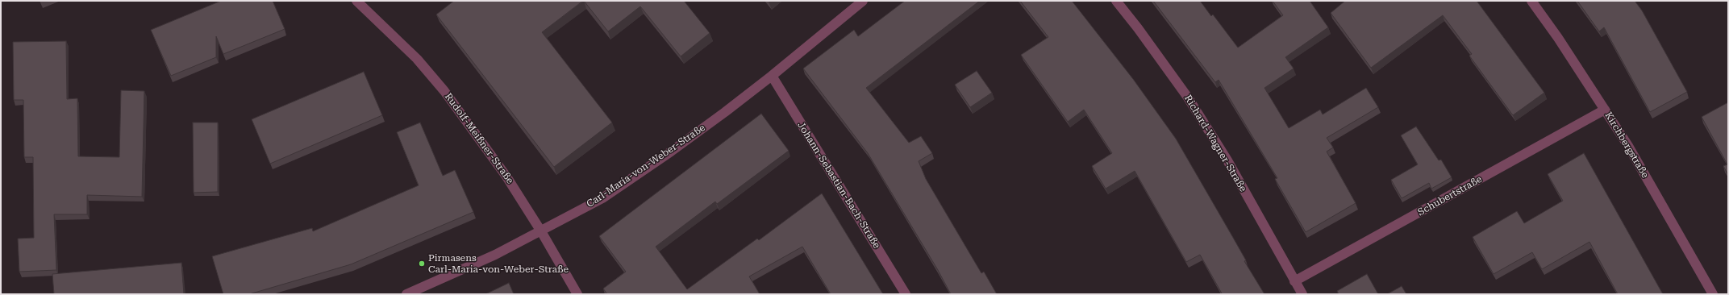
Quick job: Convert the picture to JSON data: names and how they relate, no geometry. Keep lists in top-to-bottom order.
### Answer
{
  "streets": {
    "street": [
      "Rudolf-Meißner-Straße",
      "Richard-Wagner-Straße",
      "Kirchbergstraße",
      "Carl-Maria-von-Weber-Straße",
      "Johann-Sebastian-Bach-Straße",
      "Schubertstraße"
    ]
  },
  "crossings": [
    ["Rudolf-Meißner-Straße", "Carl-Maria-von-Weber-Straße"],
    ["Richard-Wagner-Straße", "Schubertstraße"],
    ["Kirchbergstraße", "Schubertstraße"],
    ["Carl-Maria-von-Weber-Straße", "Johann-Sebastian-Bach-Straße"]
  ],
  "places": ["Pirmasens Carl-Maria-von-Weber-Straße"]
}
